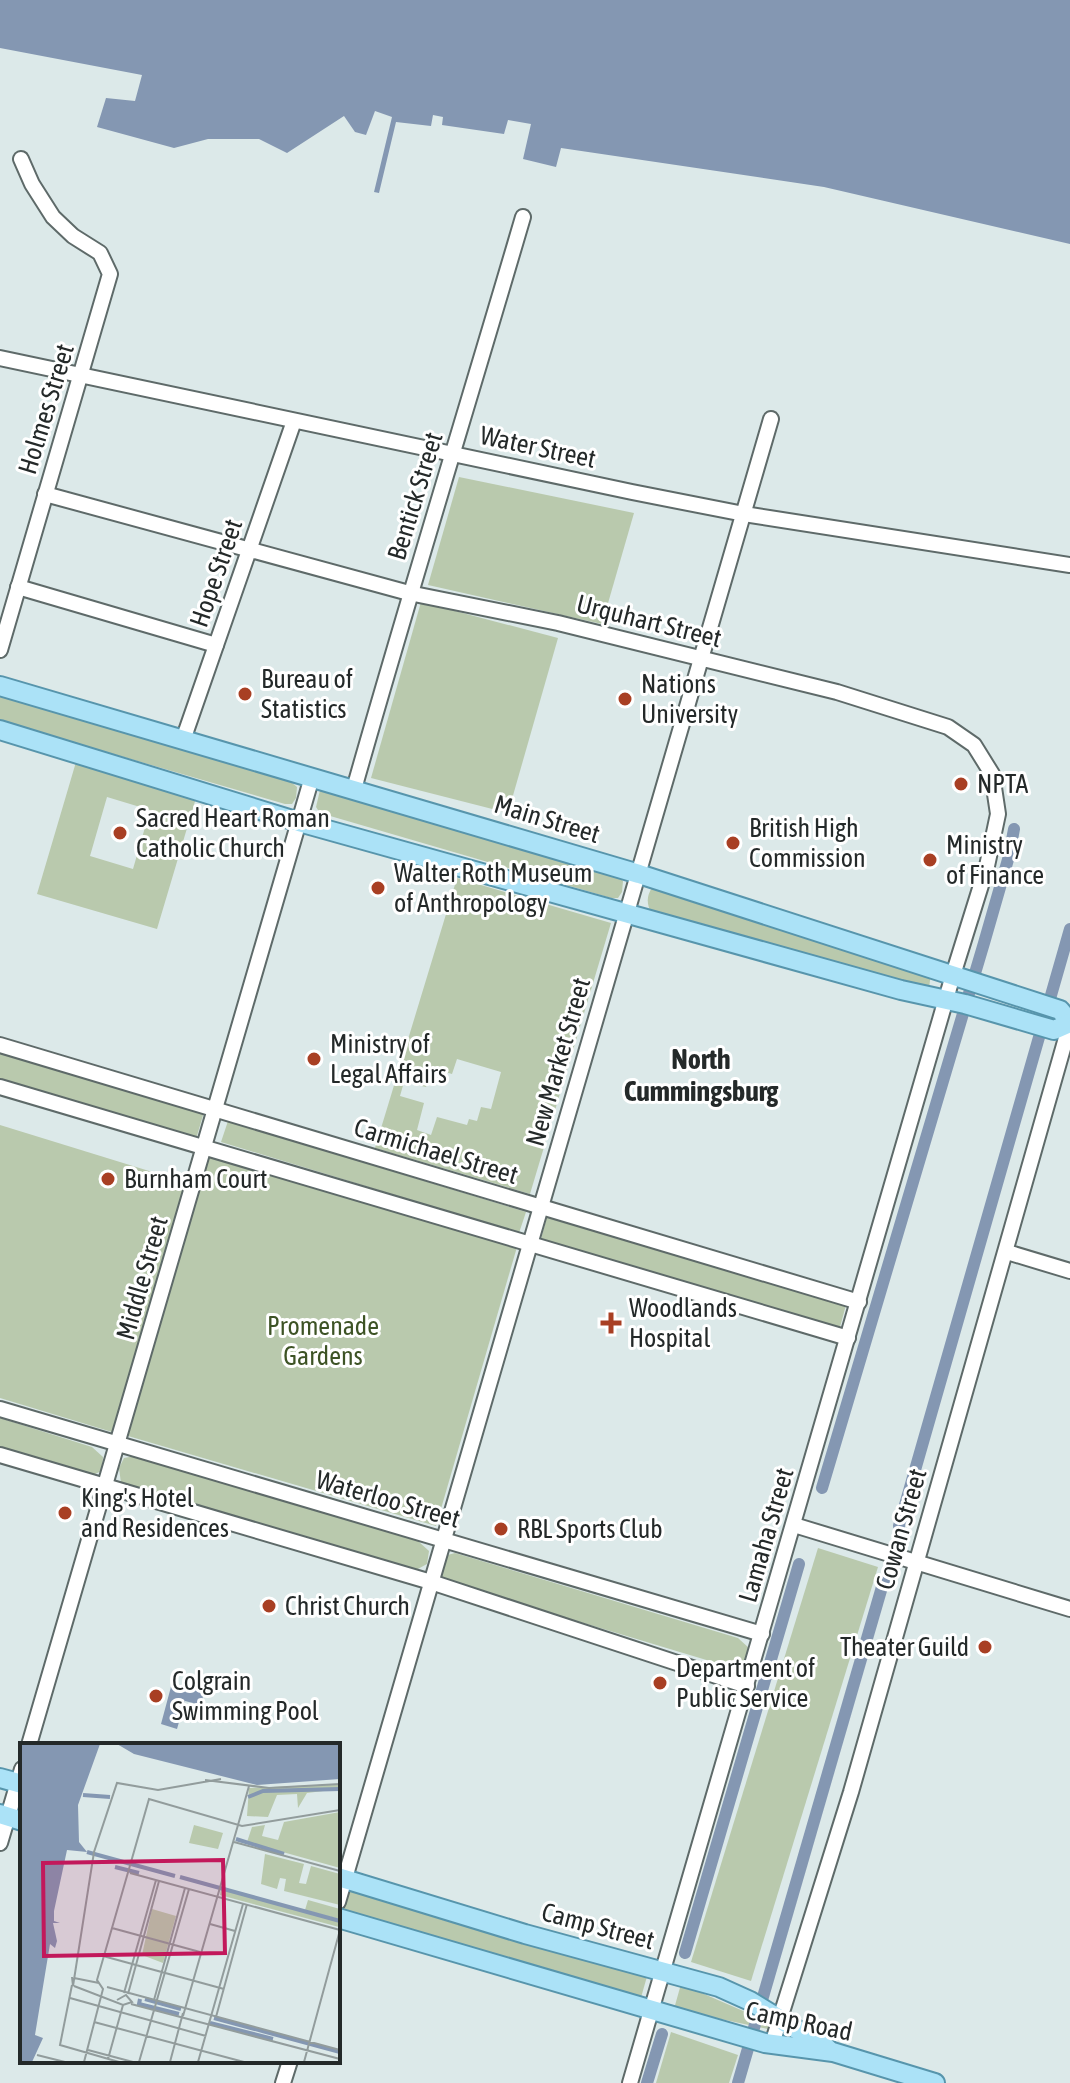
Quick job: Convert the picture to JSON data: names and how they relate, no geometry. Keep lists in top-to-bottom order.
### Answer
{
  "streets": {
    "main road": ["Main Street", "Camp Street", "Camp Road"],
    "street": [
      "Holmes Street",
      "Water Street",
      "Bentick Street",
      "Hope Street",
      "Urquhart Street",
      "New Market Street",
      "Carmichael Street",
      "Middle Street",
      "Waterloo Street",
      "Cowan Street",
      "Lamaha Street"
    ]
  },
  "crossings": [
    ["Holmes Street", "Water Street"],
    ["Holmes Street", "Urquhart Street"],
    ["Water Street", "Bentick Street"],
    ["Water Street", "Hope Street"],
    ["Water Street", "New Market Street"],
    ["Bentick Street", "Urquhart Street"],
    ["Bentick Street", "Main Street"],
    ["Hope Street", "Urquhart Street"],
    ["Hope Street", "Main Street"],
    ["Urquhart Street", "Main Street"],
    ["Urquhart Street", "New Market Street"],
    ["Urquhart Street", "Lamaha Street"],
    ["Main Street", "New Market Street"],
    ["Main Street", "Middle Street"],
    ["Main Street", "Cowan Street"],
    ["New Market Street", "Carmichael Street"],
    ["New Market Street", "Waterloo Street"],
    ["New Market Street", "Camp Street"],
    ["Carmichael Street", "Middle Street"],
    ["Carmichael Street", "Lamaha Street"],
    ["Middle Street", "Waterloo Street"],
    ["Waterloo Street", "Lamaha Street"],
    ["Cowan Street", "Camp Street"],
    ["Cowan Street", "Camp Road"],
    ["Lamaha Street", "Camp Street"],
    ["Lamaha Street", "Camp Road"],
    ["Camp Street", "Camp Road"]
  ],
  "districts": ["North Cummingsburg"],
  "parks": ["Promenade Gardens"],
  "places": {
    "other": [
      "Bureau of Statistics",
      "Nations University",
      "NPTA",
      "Sacred Heart Roman Catholic Church",
      "British High Commission",
      "Ministry of Finance",
      "Walter Roth Museum of Anthropology",
      "Ministry of Legal Affairs",
      "Burnham Court",
      "King's Hotel and Residences",
      "RBL Sports Club",
      "Christ Church",
      "Theater Guild",
      "Department of Public Service",
      "Colgrain Swimming Pool"
    ],
    "health": ["Woodlands Hospital"]
  }
}
